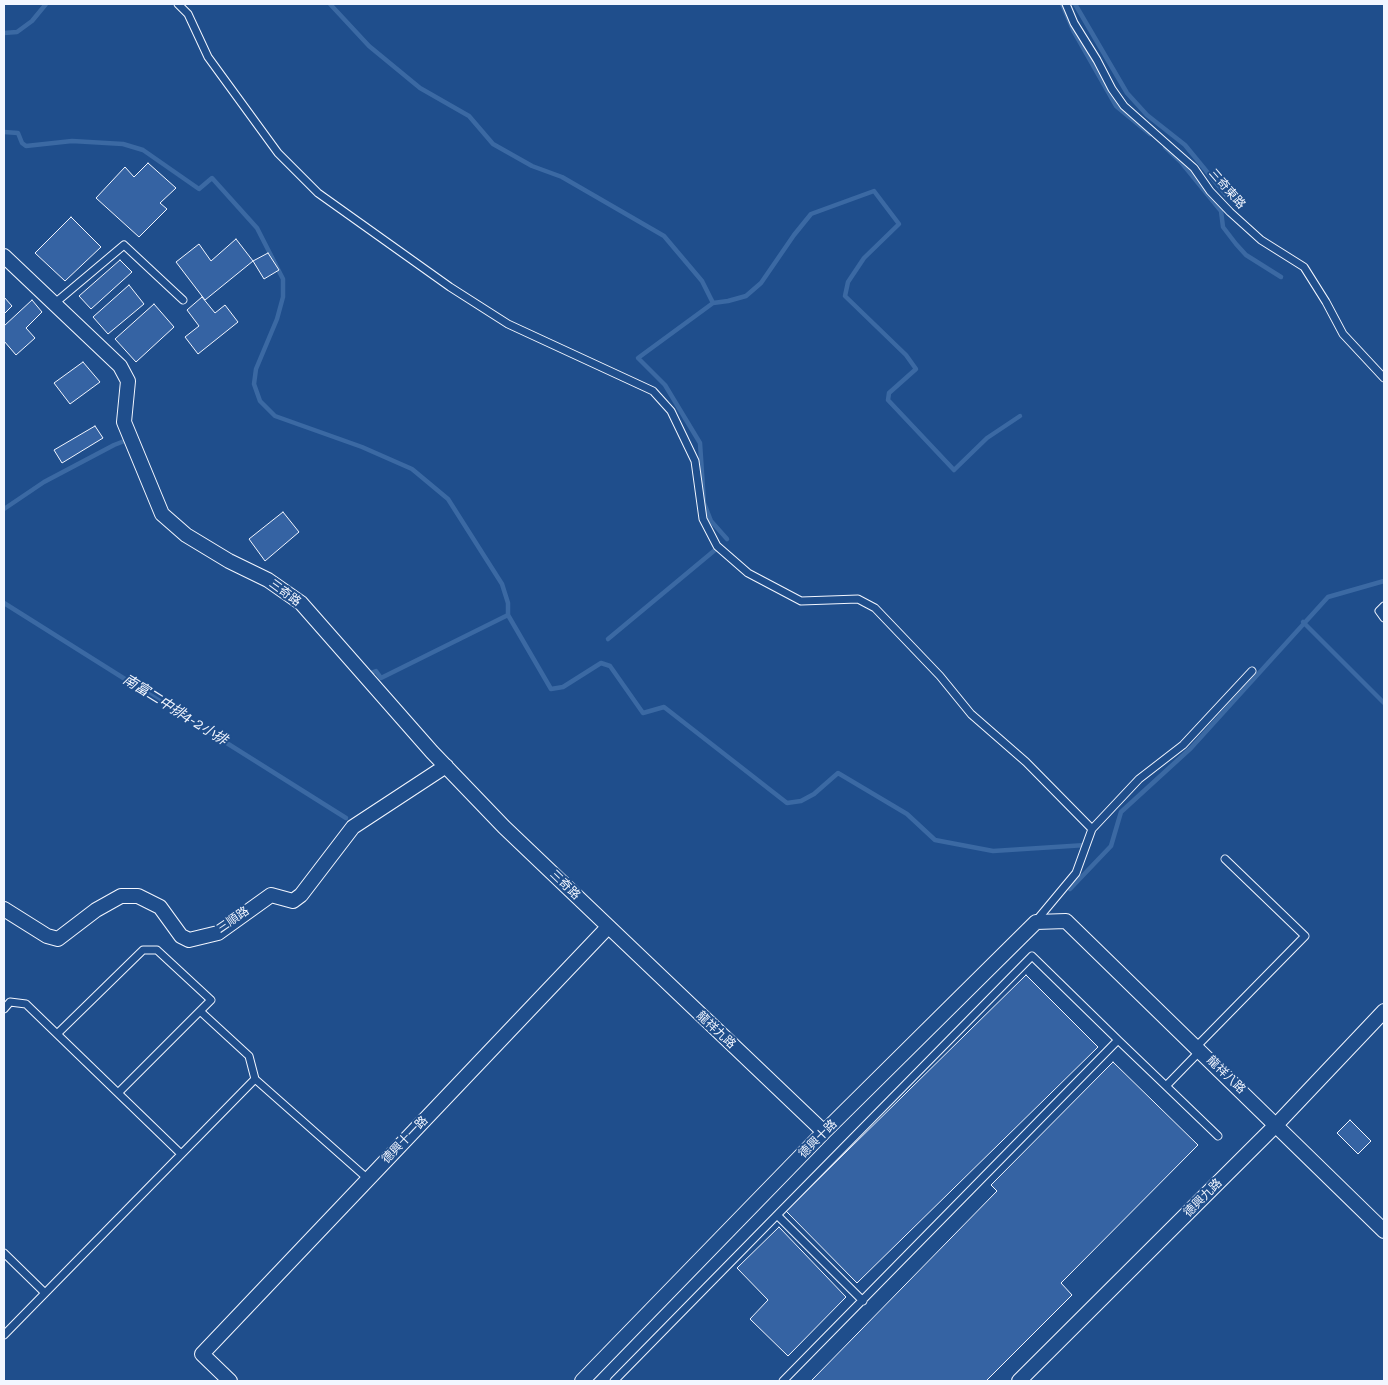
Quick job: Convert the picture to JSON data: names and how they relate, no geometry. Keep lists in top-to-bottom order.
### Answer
{
  "streets": {
    "street": [
      "三奇路",
      "三順路",
      "龍祥九路",
      "龍祥八路",
      "德興十路",
      "德興十一路",
      "德興九路"
    ],
    "lane": ["三奇東路"]
  },
  "crossings": [
    ["三奇路", "三順路"],
    ["三奇路", "龍祥九路"],
    ["三奇路", "德興十一路"],
    ["龍祥九路", "德興十路"],
    ["龍祥九路", "德興十一路"],
    ["龍祥八路", "德興十路"],
    ["龍祥八路", "德興九路"]
  ],
  "water": ["南富二中排4-2小排"]
}
